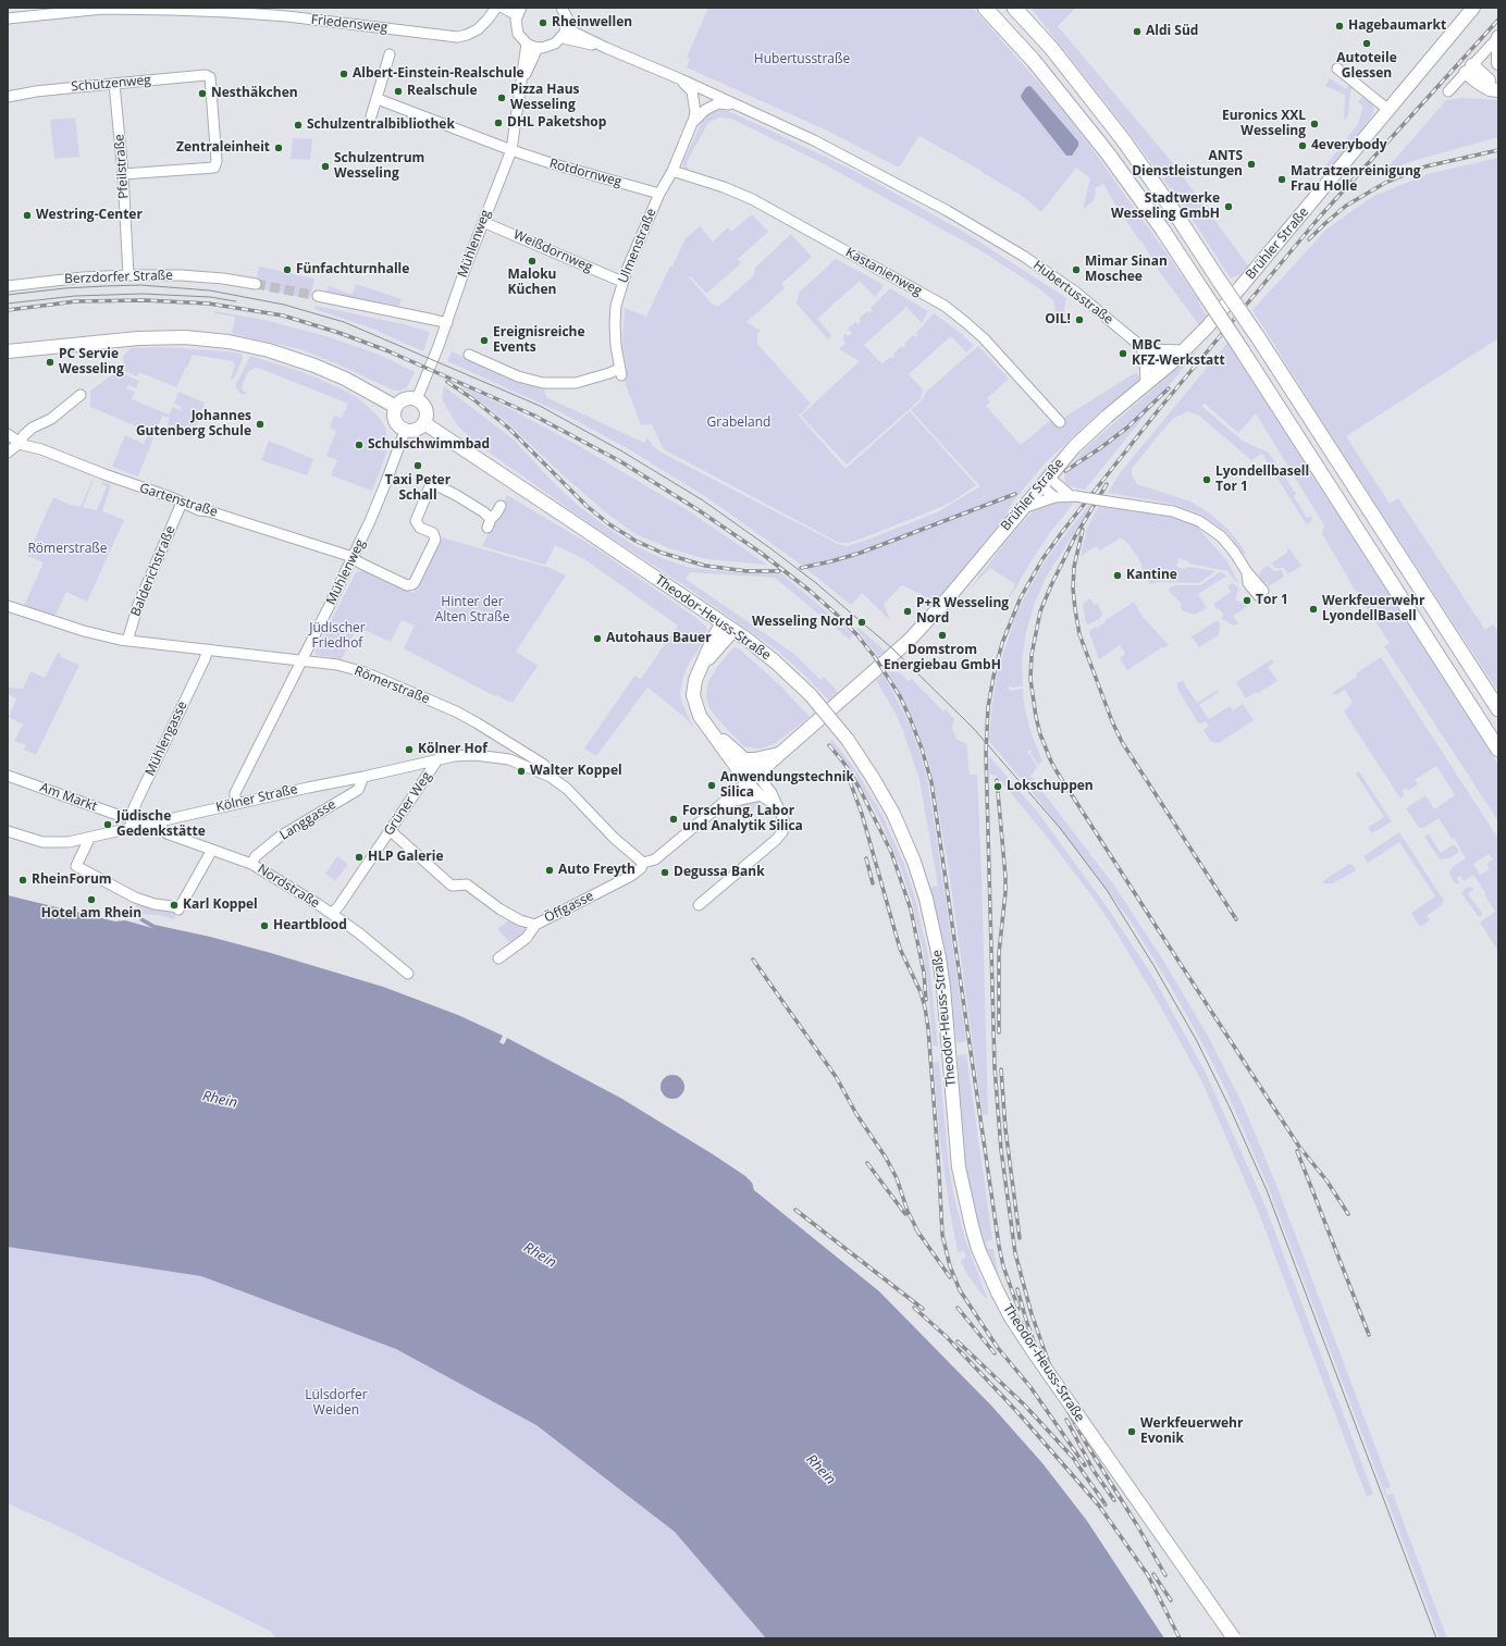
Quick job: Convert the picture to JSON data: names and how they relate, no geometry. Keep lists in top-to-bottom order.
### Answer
{
  "streets": {
    "main road": ["Brühler Straße", "Theodor-Heuss-Straße"],
    "street": [
      "Friedensweg",
      "Schützenweg",
      "Pfeilstraße",
      "Rotdornweg",
      "Mühlenweg",
      "Ulmenstraße",
      "Weißdornweg",
      "Kastanienweg",
      "Berzdorfer Straße",
      "Hubertusstraße",
      "Gartenstraße",
      "Balderichstraße",
      "Römerstraße",
      "Mühlengasse",
      "Am Markt",
      "Kölner Straße",
      "Grüner Weg",
      "Langgasse",
      "Nordstraße",
      "Öffgasse"
    ]
  },
  "crossings": [
    ["Schützenweg", "Pfeilstraße"],
    ["Pfeilstraße", "Berzdorfer Straße"],
    ["Rotdornweg", "Mühlenweg"],
    ["Rotdornweg", "Ulmenstraße"],
    ["Mühlenweg", "Weißdornweg"],
    ["Mühlenweg", "Gartenstraße"],
    ["Mühlenweg", "Theodor-Heuss-Straße"],
    ["Mühlenweg", "Römerstraße"],
    ["Mühlenweg", "Kölner Straße"],
    ["Brühler Straße", "Hubertusstraße"],
    ["Brühler Straße", "Kölner Straße"],
    ["Brühler Straße", "Öffgasse"],
    ["Ulmenstraße", "Weißdornweg"],
    ["Ulmenstraße", "Kastanienweg"],
    ["Ulmenstraße", "Hubertusstraße"],
    ["Gartenstraße", "Balderichstraße"],
    ["Balderichstraße", "Römerstraße"],
    ["Römerstraße", "Mühlengasse"],
    ["Römerstraße", "Kölner Straße"],
    ["Mühlengasse", "Am Markt"],
    ["Kölner Straße", "Grüner Weg"],
    ["Kölner Straße", "Langgasse"],
    ["Kölner Straße", "Nordstraße"],
    ["Kölner Straße", "Öffgasse"],
    ["Grüner Weg", "Nordstraße"],
    ["Langgasse", "Nordstraße"]
  ],
  "water": ["Rhein"],
  "parks": [
    "Hubertusstraße",
    "Grabeland",
    "Römerstraße",
    "Hinter der Alten Straße",
    "Jüdischer Friedhof",
    "Lülsdorfer Weiden"
  ],
  "places": [
    "Rheinwellen",
    "Hagebaumarkt",
    "Aldi Süd",
    "Autoteile Glessen",
    "Albert-Einstein-Realschule",
    "Realschule",
    "Nesthäkchen",
    "Pizza Haus Wesseling",
    "DHL Paketshop",
    "Euronics XXL Wesseling",
    "Schulzentralbibliothek",
    "4everybody",
    "Zentraleinheit",
    "ANTS Dienstleistungen",
    "Schulzentrum Wesseling",
    "Matratzenreinigung Frau Holle",
    "Stadtwerke Wesseling GmbH",
    "Westring-Center",
    "Maloku Küchen",
    "Fünfachturnhalle",
    "Mimar Sinan Moschee",
    "OIL!",
    "Ereignisreiche Events",
    "MBC KFZ-Werkstatt",
    "PC Servie Wesseling",
    "Johannes Gutenberg Schule",
    "Schulschwimmbad",
    "Taxi Peter Schall",
    "Lyondellbasell Tor 1",
    "Kantine",
    "Tor 1",
    "Werkfeuerwehr LyondellBasell",
    "P+R Wesseling Nord",
    "Wesseling Nord",
    "Domstrom Energiebau GmbH",
    "Autohaus Bauer",
    "Kölner Hof",
    "Walter Koppel",
    "Anwendungstechnik Silica",
    "Lokschuppen",
    "Forschung, Labor und Analytik Silica",
    "Jüdische Gedenkstätte",
    "HLP Galerie",
    "Auto Freyth",
    "Degussa Bank",
    "RheinForum",
    "Hotel am Rhein",
    "Karl Koppel",
    "Heartblood",
    "Werkfeuerwehr Evonik"
  ]
}
